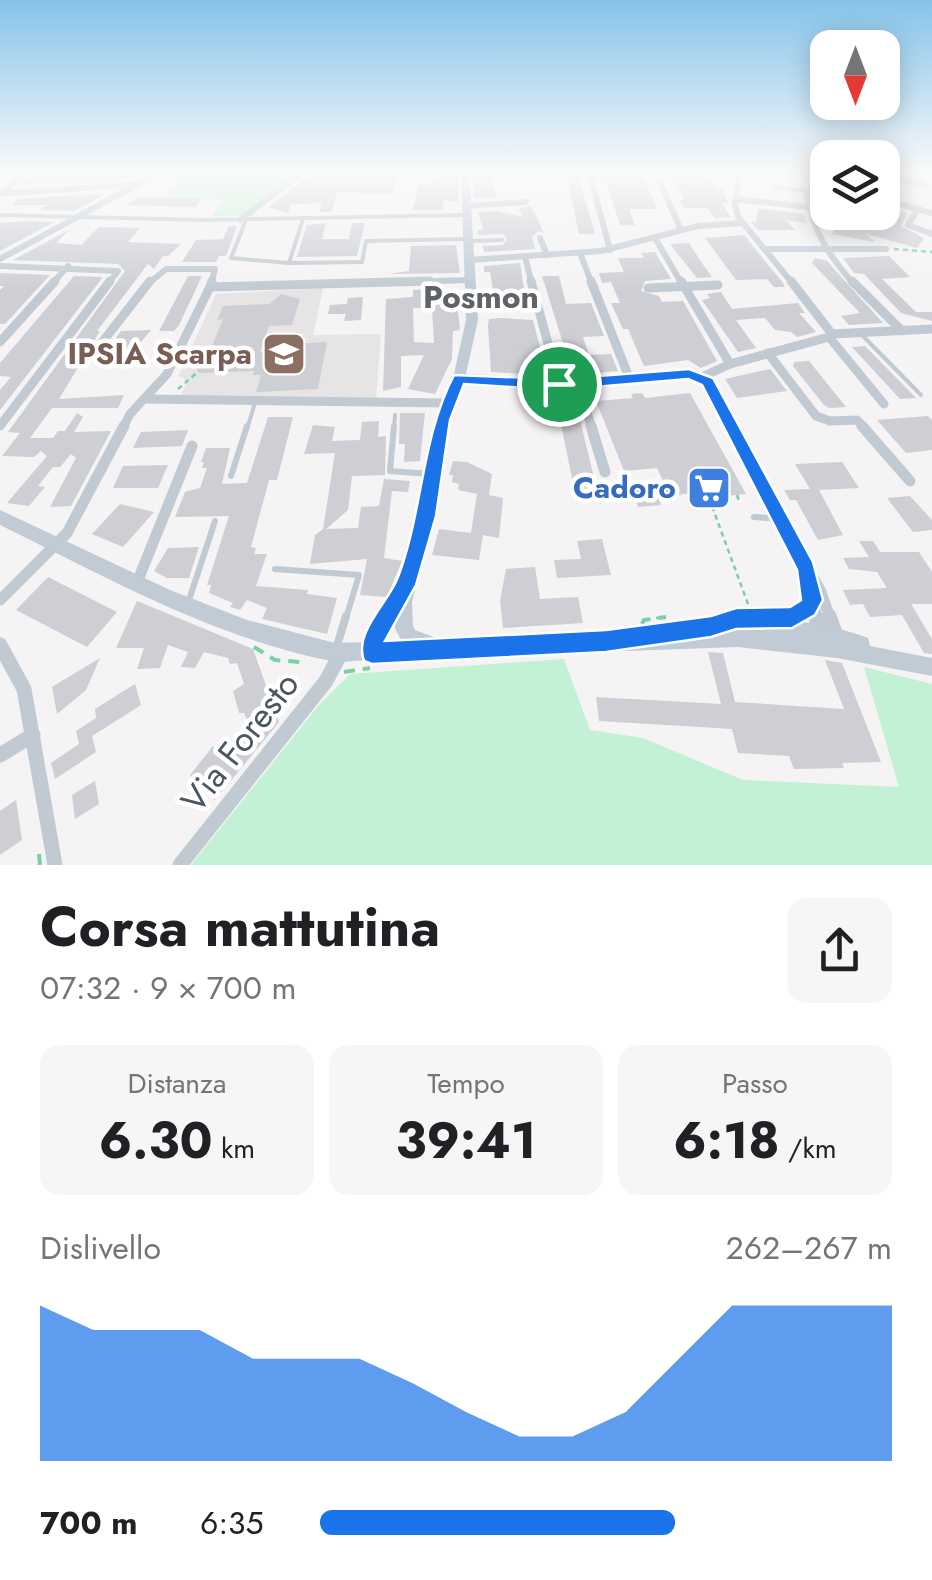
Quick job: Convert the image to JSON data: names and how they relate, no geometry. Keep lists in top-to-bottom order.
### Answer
{
  "streets": {
    "street": ["Via Foresto"]
  },
  "districts": ["Posmon"],
  "places": {
    "school or university": ["IPSIA Scarpa"],
    "supermarket": ["Cadoro"]
  },
  "north": "bottom",
  "page": {
    "heading": ["Corsa mattutina", "07:32 · 9 × 700 m"],
    "stats": [
      ["Distanza", "6.30 km"],
      ["Tempo", "39:41"],
      ["Passo", "6:18 /km"]
    ],
    "chart": ["Dislivello", "262–267 m"],
    "list": [
      {
        "name": "700 m",
        "note": "6:35"
      }
    ]
  }
}
